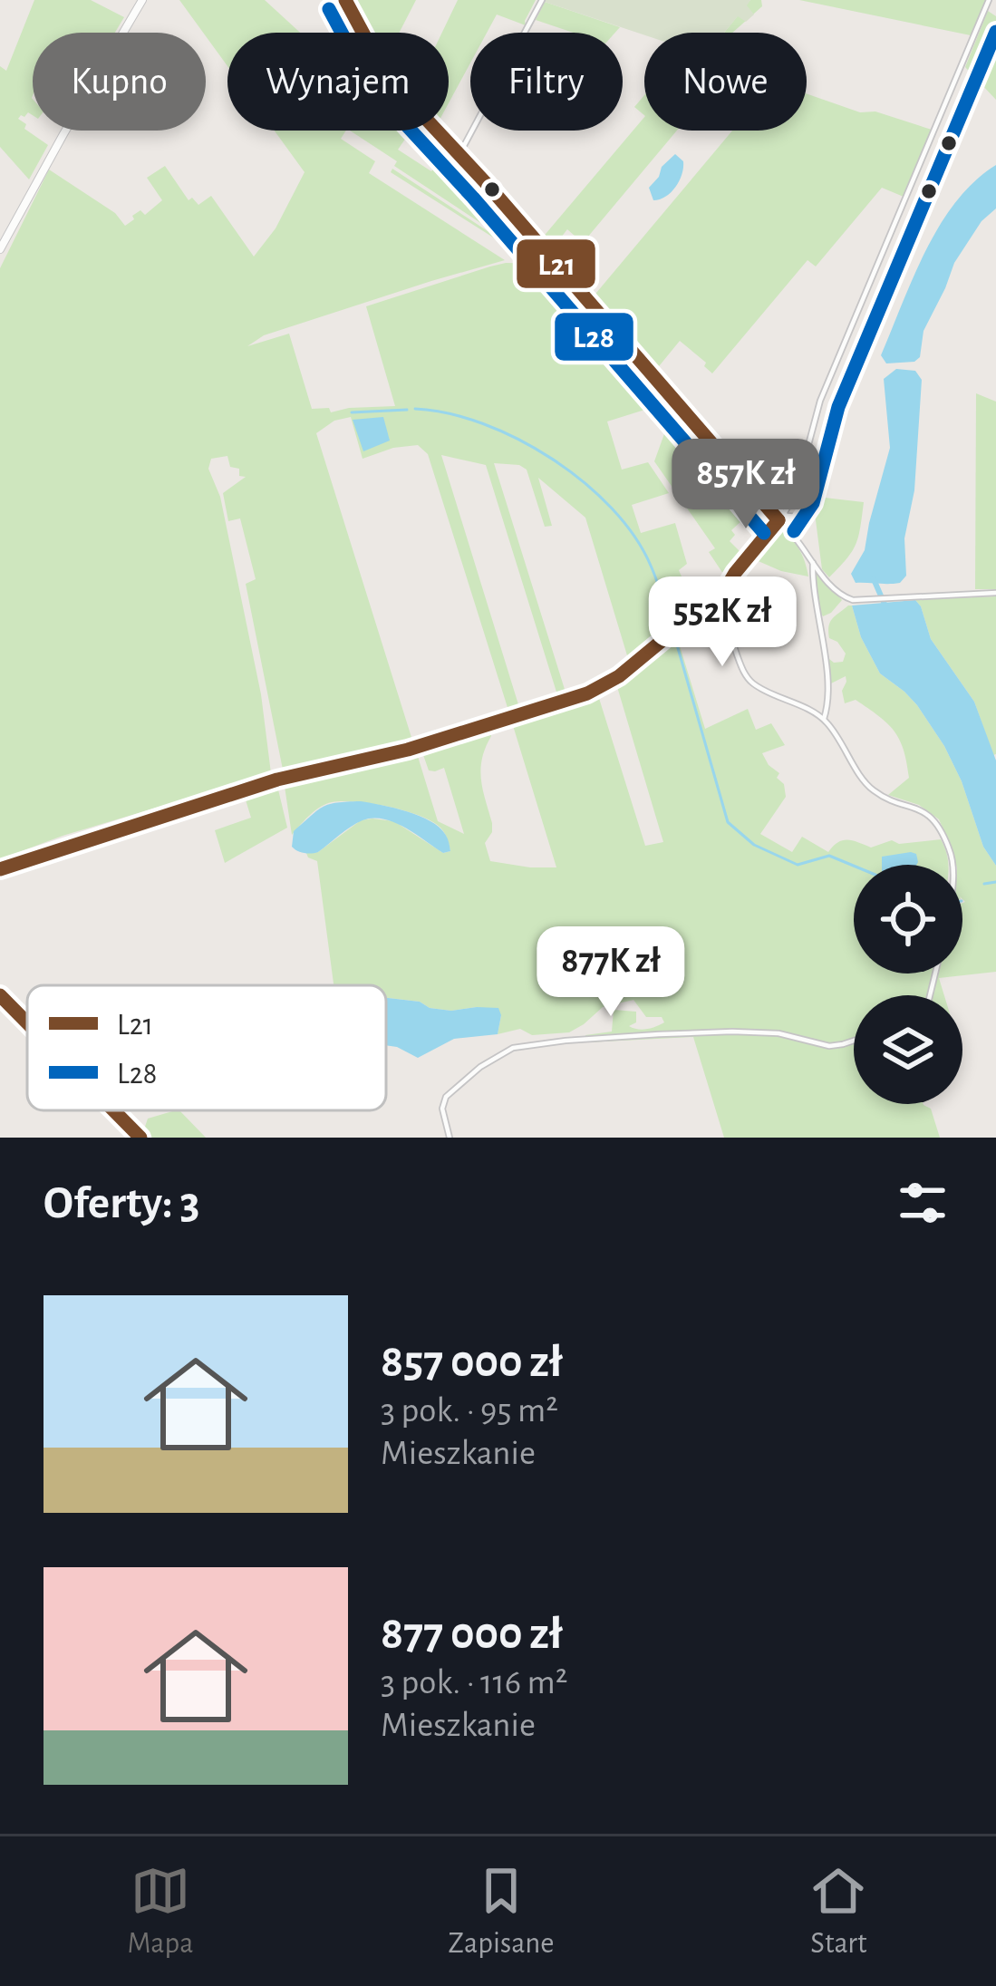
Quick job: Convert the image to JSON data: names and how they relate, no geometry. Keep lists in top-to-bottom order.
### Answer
{
  "lines": ["transit line L21", "transit line L28"],
  "legend": ["L21", "L28"],
  "page": {
    "chip": [
      "Kupno",
      "Wynajem",
      "Filtry",
      "Nowe"
    ],
    "price": ["857K zł", "552K zł", "877K zł"],
    "heading": "Oferty: 3",
    "list": [
      {
        "name": "857 000 zł",
        "note": "3 pok. · 95 m² · Mieszkanie"
      },
      {
        "name": "877 000 zł",
        "note": "3 pok. · 116 m² · Mieszkanie"
      }
    ],
    "tabs": ["Mapa", "Zapisane", "Start"]
  }
}
